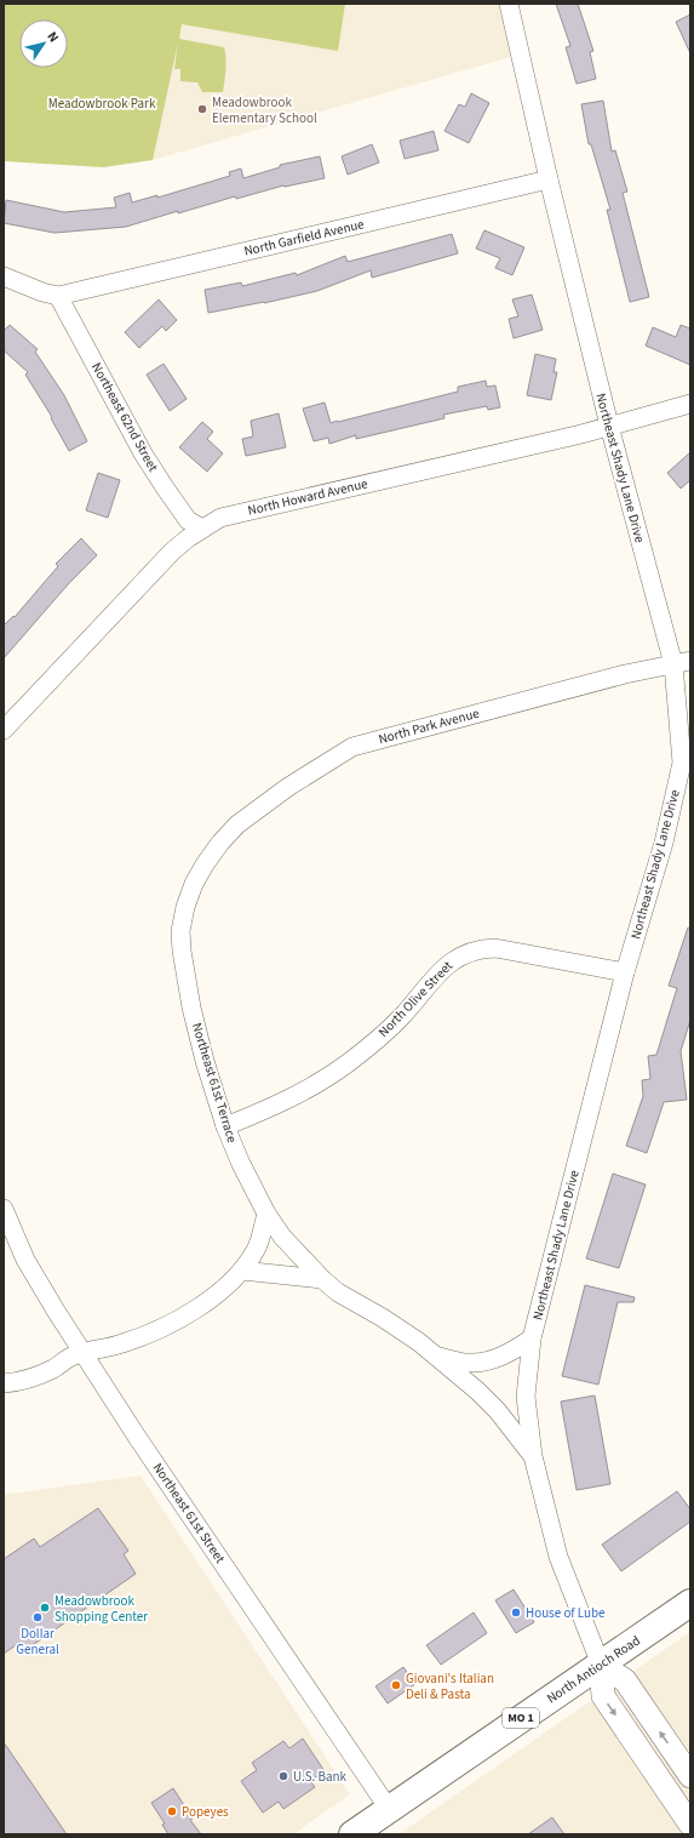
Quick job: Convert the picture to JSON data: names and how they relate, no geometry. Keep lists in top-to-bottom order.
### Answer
{
  "streets": {
    "main road": ["North Antioch Road", "MO 1"],
    "street": [
      "North Garfield Avenue",
      "Northeast 62nd Street",
      "Northeast Shady Lane Drive",
      "North Howard Avenue",
      "North Park Avenue",
      "North Olive Street",
      "Northeast 61st Terrace",
      "Northeast 61st Street"
    ]
  },
  "crossings": [
    ["North Garfield Avenue", "Northeast 62nd Street"],
    ["North Garfield Avenue", "Northeast Shady Lane Drive"],
    ["Northeast 62nd Street", "North Howard Avenue"],
    ["Northeast Shady Lane Drive", "North Howard Avenue"],
    ["Northeast Shady Lane Drive", "North Park Avenue"],
    ["Northeast Shady Lane Drive", "North Olive Street"],
    ["Northeast Shady Lane Drive", "Northeast 61st Terrace"],
    ["Northeast Shady Lane Drive", "North Antioch Road"],
    ["North Park Avenue", "Northeast 61st Terrace"],
    ["North Olive Street", "Northeast 61st Terrace"],
    ["Northeast 61st Street", "North Antioch Road"]
  ],
  "parks": ["Meadowbrook Park"],
  "places": [
    "Meadowbrook Elementary School",
    "Meadowbrook Shopping Center",
    "House of Lube",
    "Dollar General",
    "Giovani's Italian Deli & Pasta",
    "U.S. Bank",
    "Popeyes"
  ],
  "north": "top right"
}
